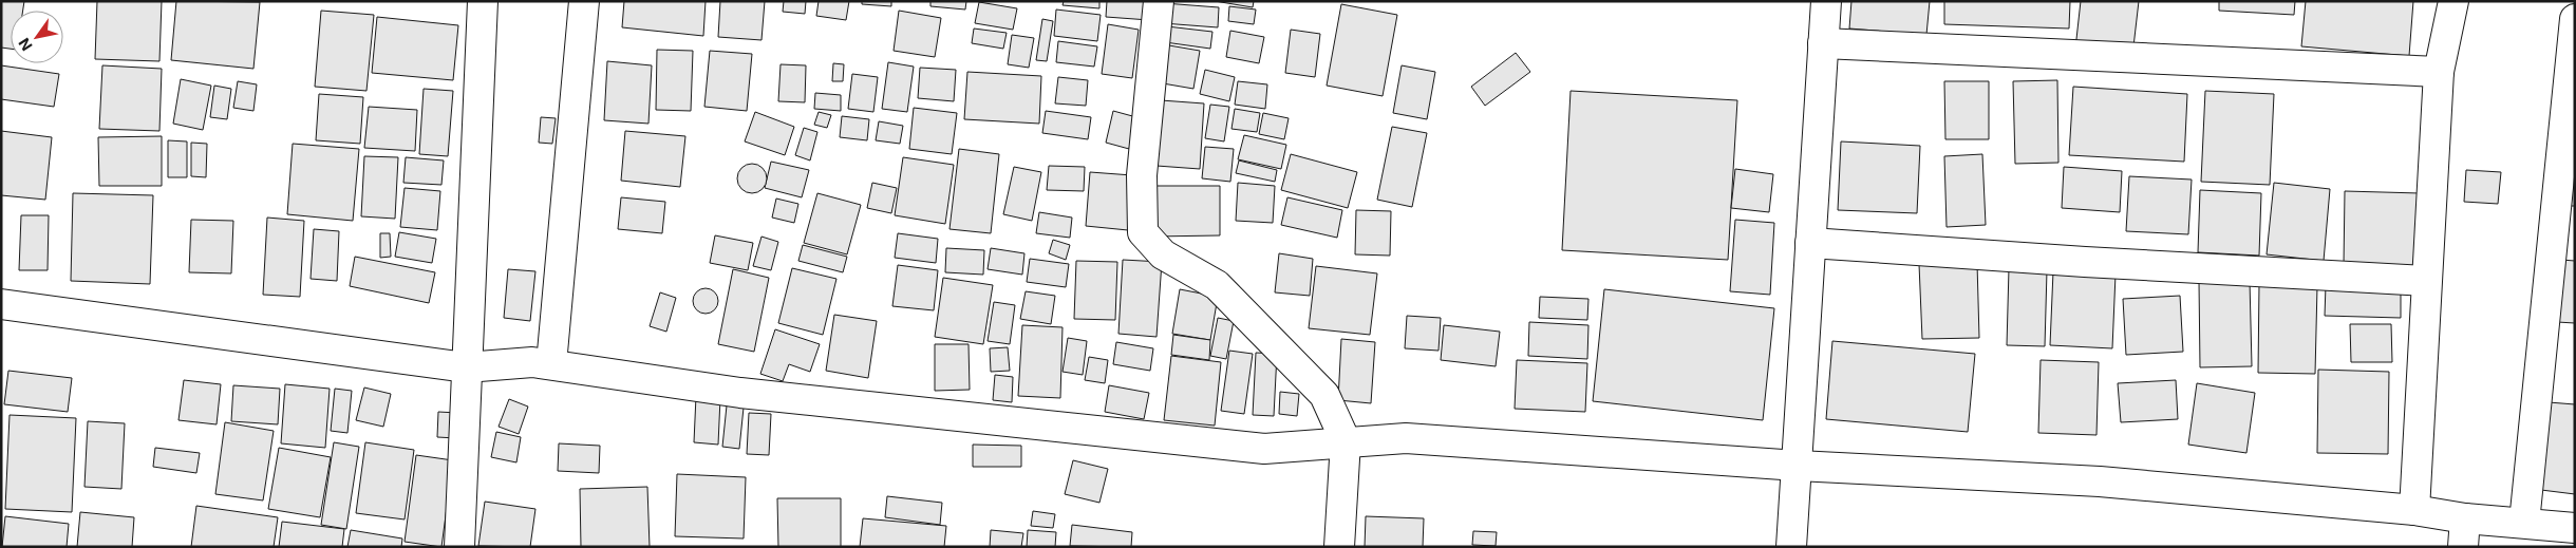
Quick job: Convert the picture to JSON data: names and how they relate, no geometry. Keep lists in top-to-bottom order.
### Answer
{
  "north": "bottom left"
}
